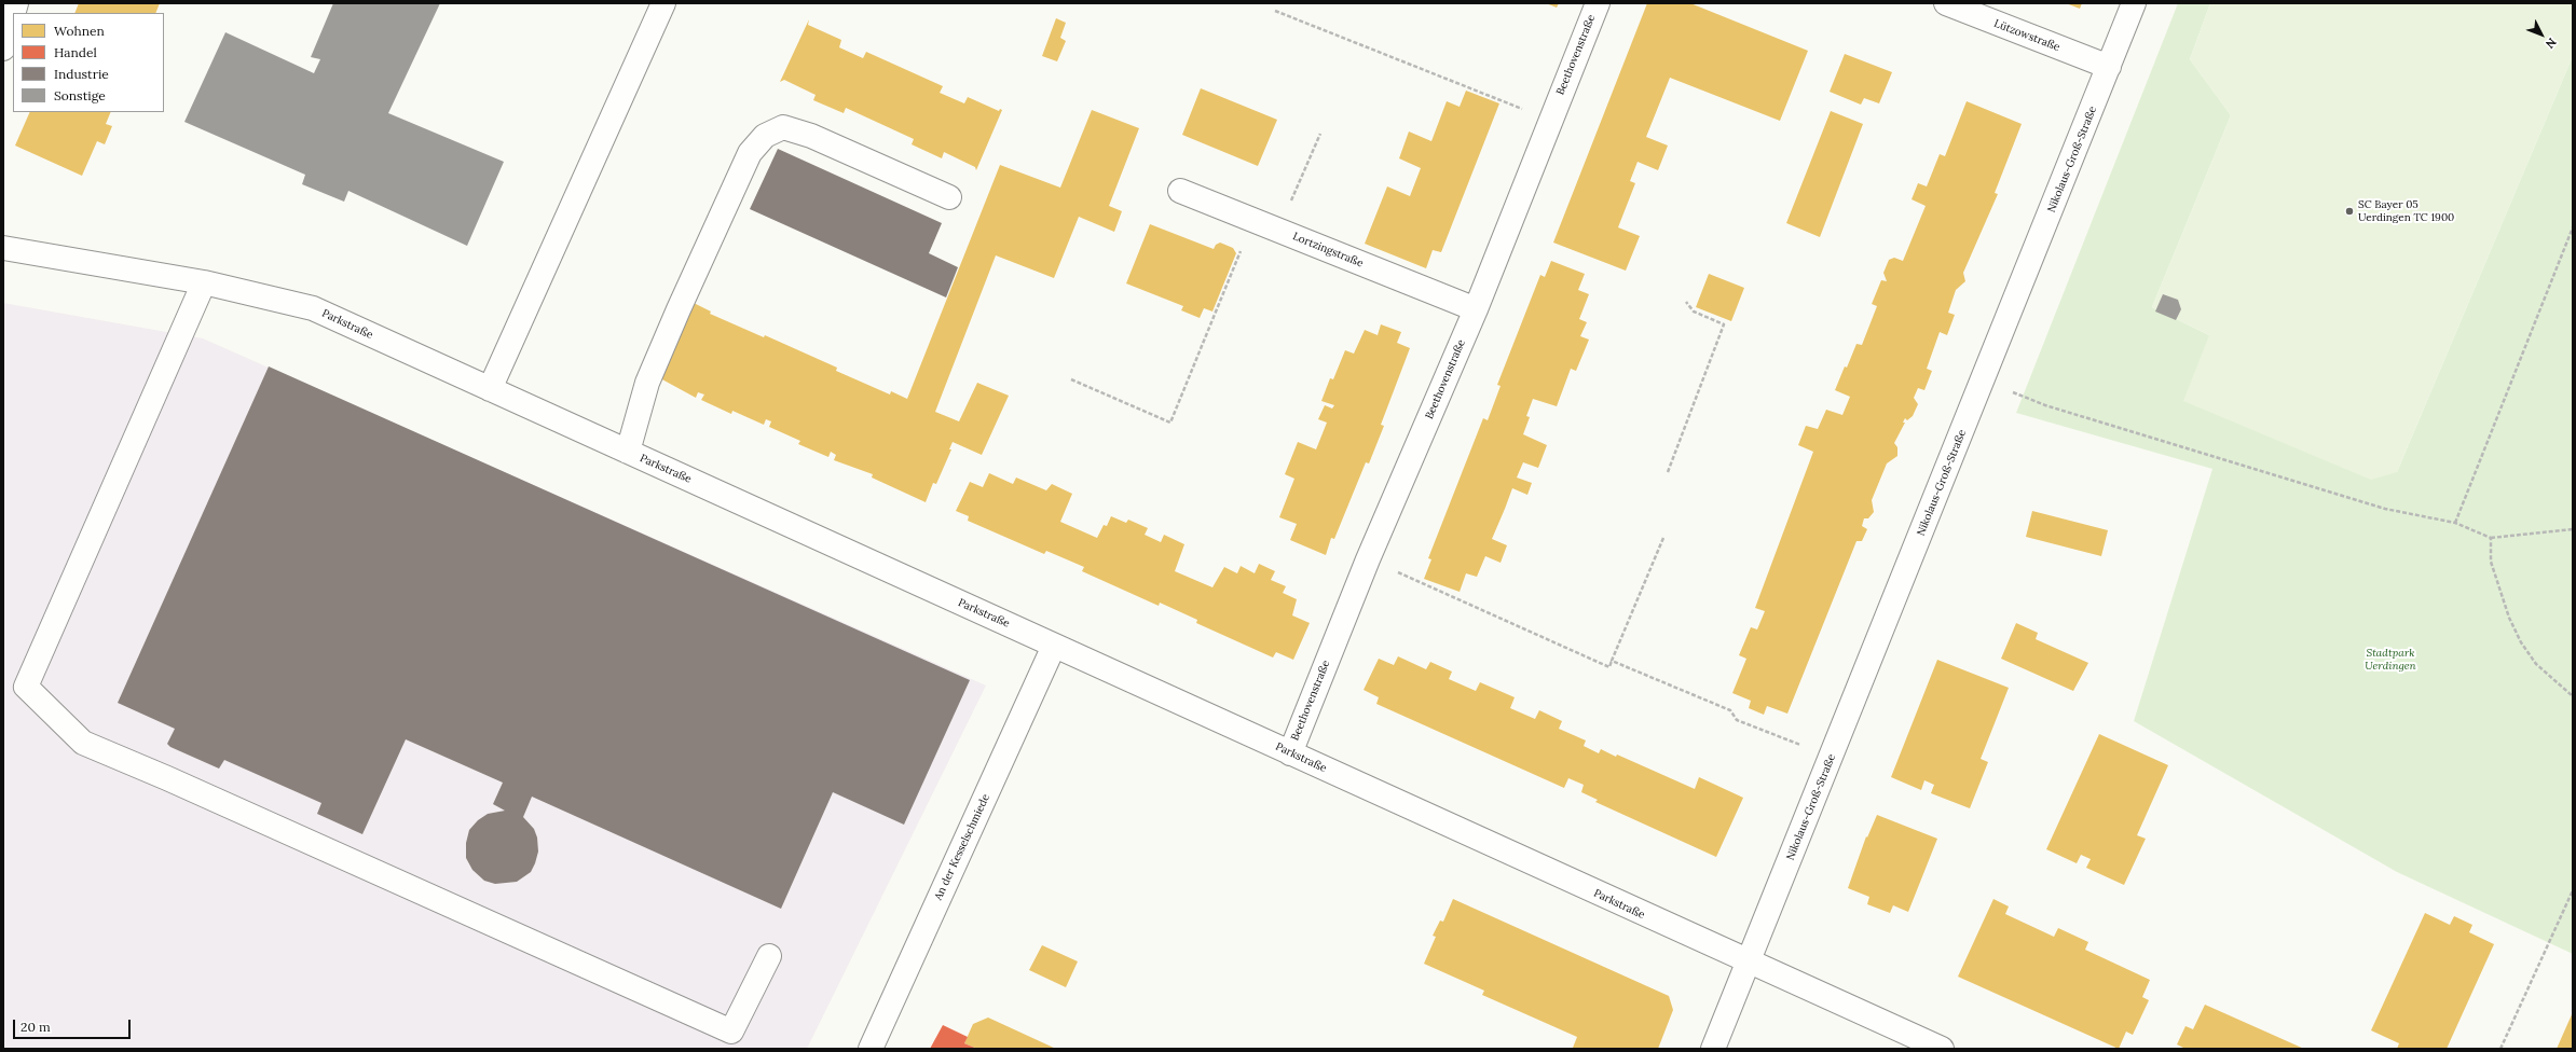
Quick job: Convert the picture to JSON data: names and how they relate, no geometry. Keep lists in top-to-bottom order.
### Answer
{
  "streets": {
    "street": [
      "Lützowstraße",
      "Beethovenstraße",
      "Nikolaus-Groß-Straße",
      "Lortzingstraße",
      "Parkstraße",
      "An der Kesselschmiede"
    ]
  },
  "crossings": [
    ["Lützowstraße", "Nikolaus-Groß-Straße"],
    ["Beethovenstraße", "Lortzingstraße"],
    ["Beethovenstraße", "Parkstraße"],
    ["Nikolaus-Groß-Straße", "Parkstraße"],
    ["Parkstraße", "An der Kesselschmiede"]
  ],
  "parks": ["Stadtpark Uerdingen"],
  "places": ["SC Bayer 05 Uerdingen TC 1900"],
  "legend": [
    "Wohnen",
    "Handel",
    "Industrie",
    "Sonstige"
  ],
  "scale_bar": "20 m",
  "north": "bottom right"
}
